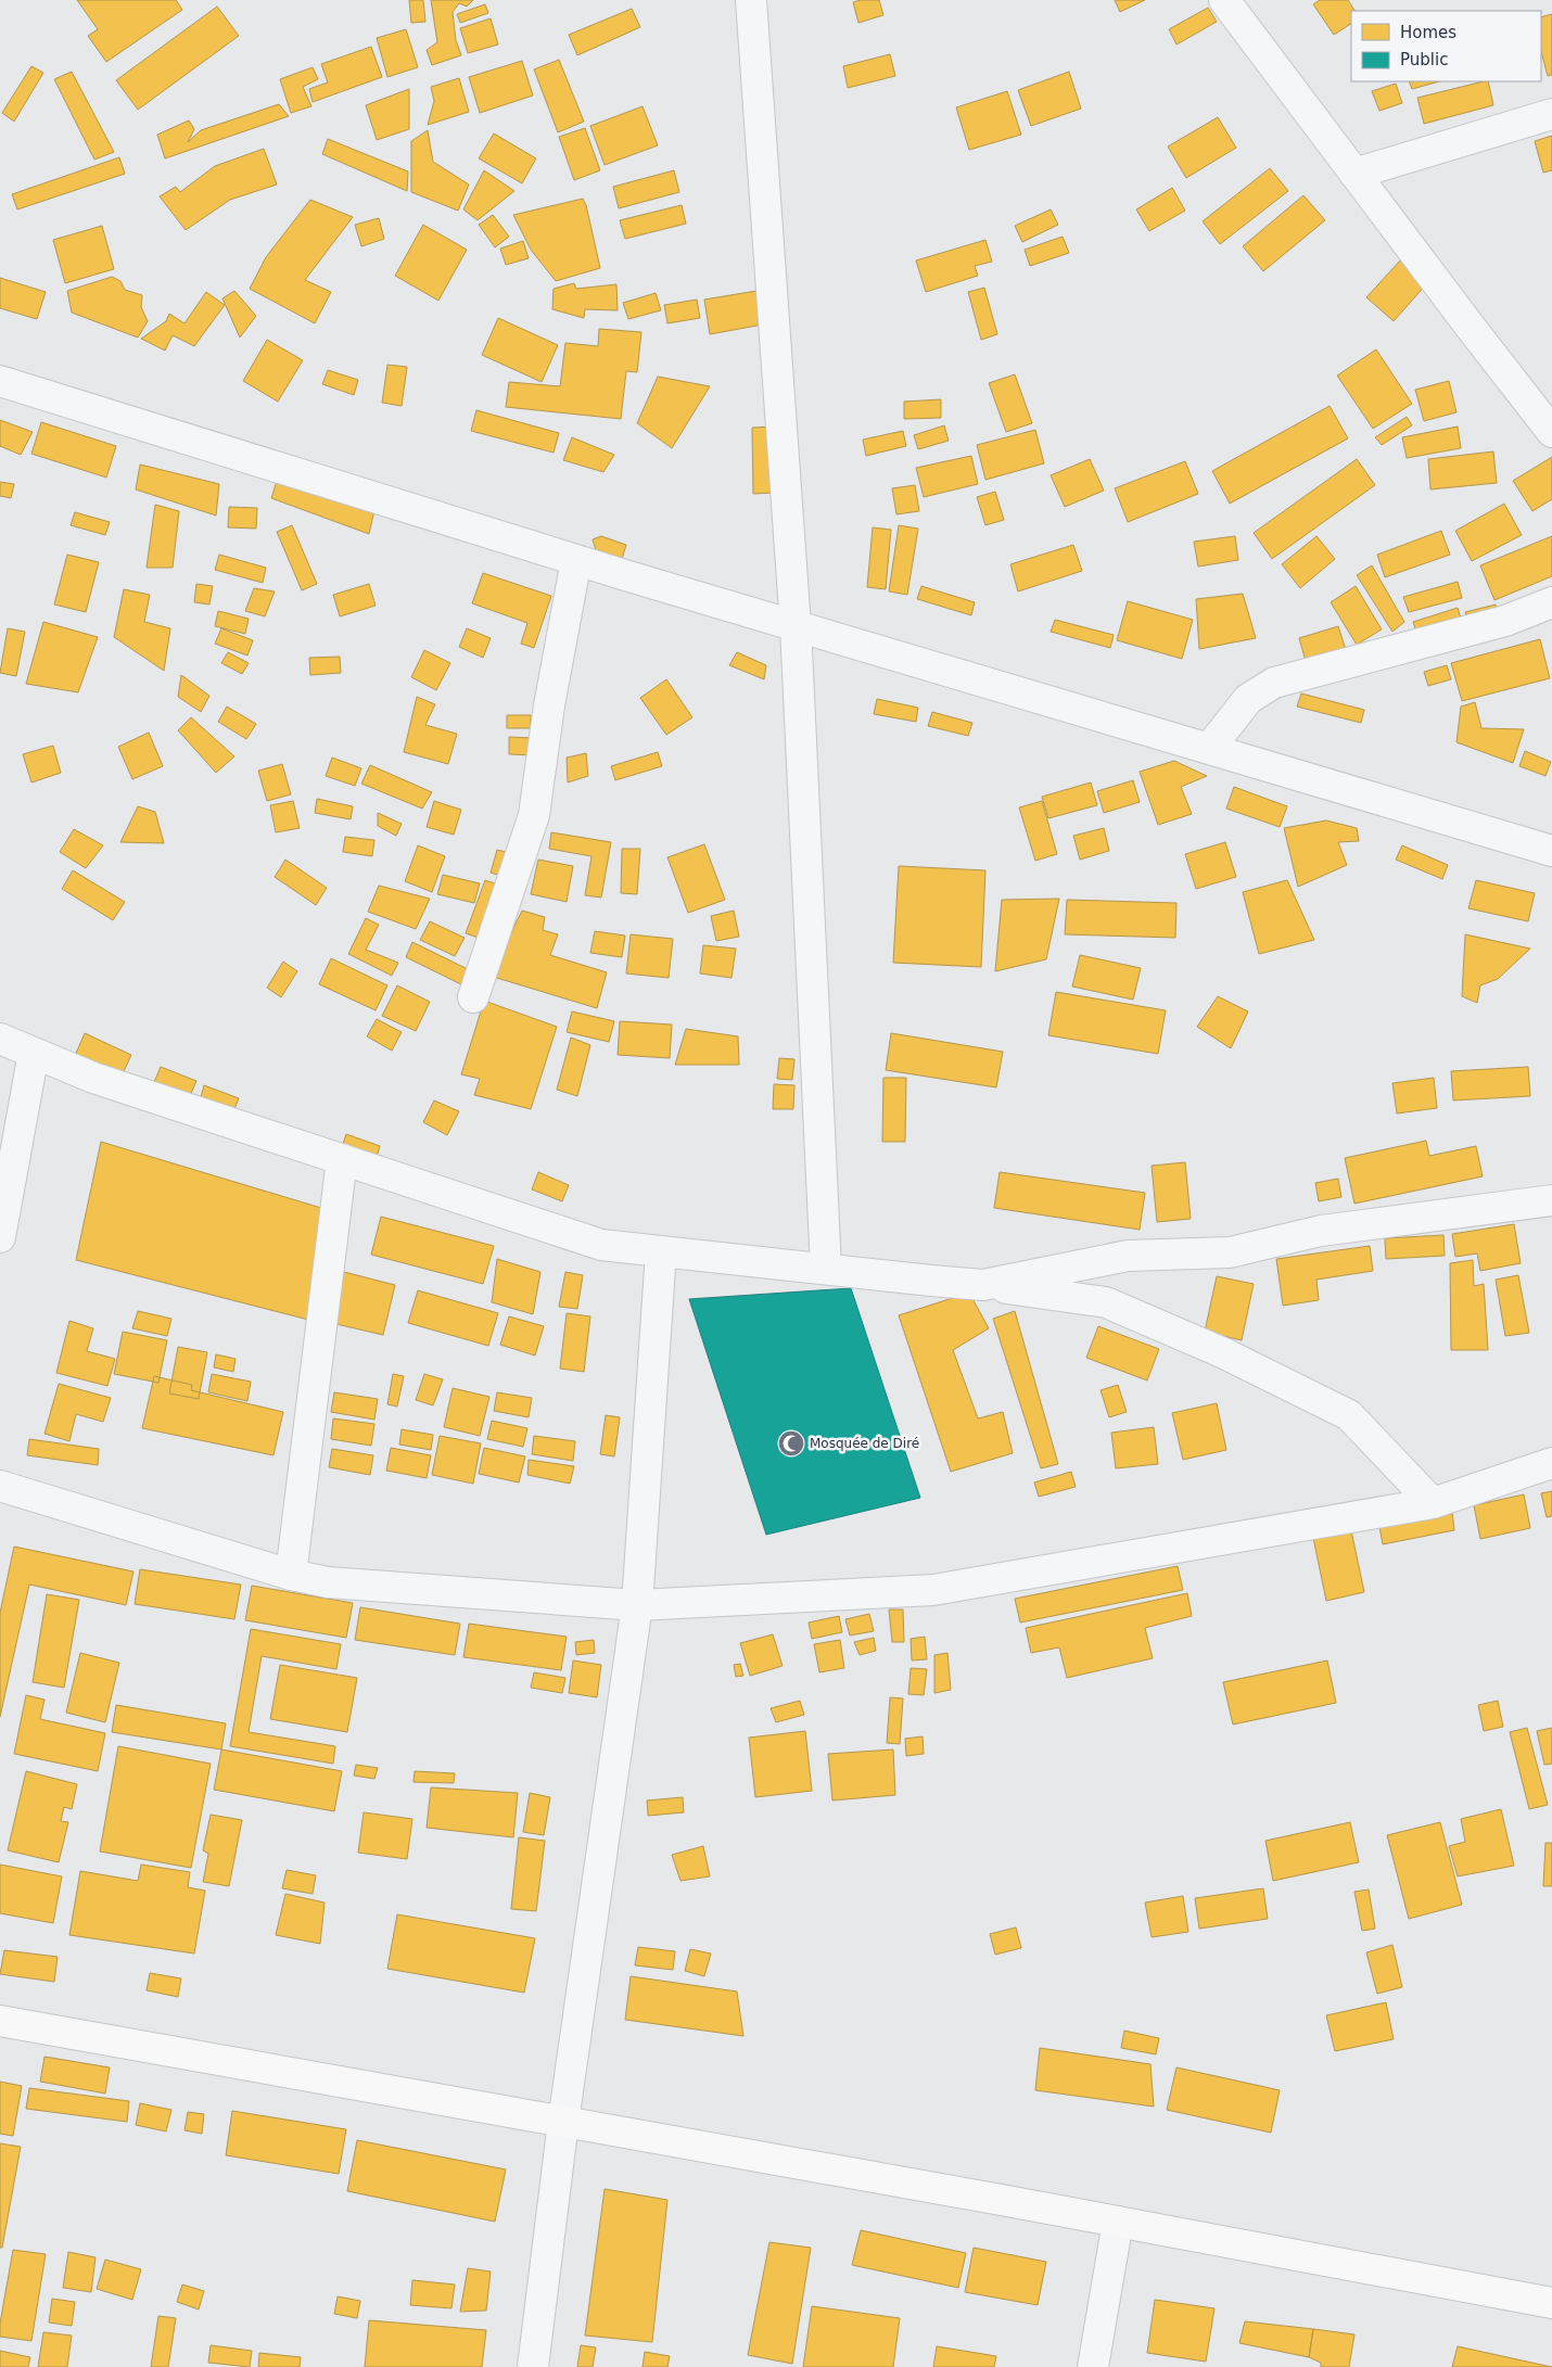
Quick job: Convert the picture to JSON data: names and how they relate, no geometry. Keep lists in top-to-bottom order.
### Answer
{
  "places": {
    "mosque": ["Mosquée de Diré"]
  },
  "legend": ["Homes", "Public"]
}
